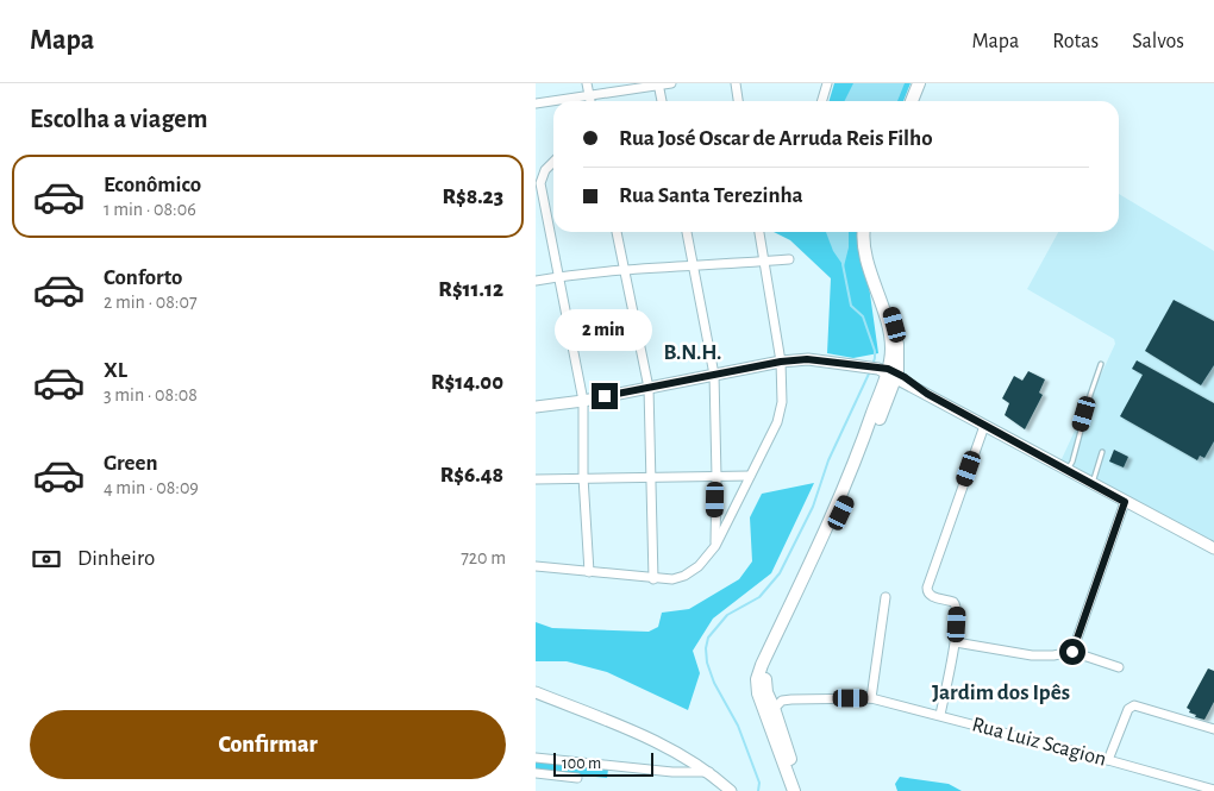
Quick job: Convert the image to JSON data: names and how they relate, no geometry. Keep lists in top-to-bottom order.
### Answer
{
  "streets": {
    "street": ["Rua Luiz Scagion"]
  },
  "districts": ["B.N.H.", "Jardim dos Ipês"],
  "scale_bar": "100 m",
  "page": {
    "header": "Mapa",
    "nav": ["Mapa", "Rotas", "Salvos"],
    "heading": "Escolha a viagem",
    "banner": ["Rua José Oscar de Arruda Reis Filho", "Rua Santa Terezinha"],
    "list": [
      {
        "name": "Econômico",
        "note": "1 min · 08:06",
        "value": "R$8.23"
      },
      {
        "name": "Conforto",
        "note": "2 min · 08:07",
        "value": "R$11.12"
      },
      {
        "name": "XL",
        "note": "3 min · 08:08",
        "value": "R$14.00"
      },
      {
        "name": "Green",
        "note": "4 min · 08:09",
        "value": "R$6.48"
      }
    ],
    "bubble": "2 min",
    "pay": ["Dinheiro", "720 m"],
    "buttons": "Confirmar",
    "scale": "100 m"
  }
}
